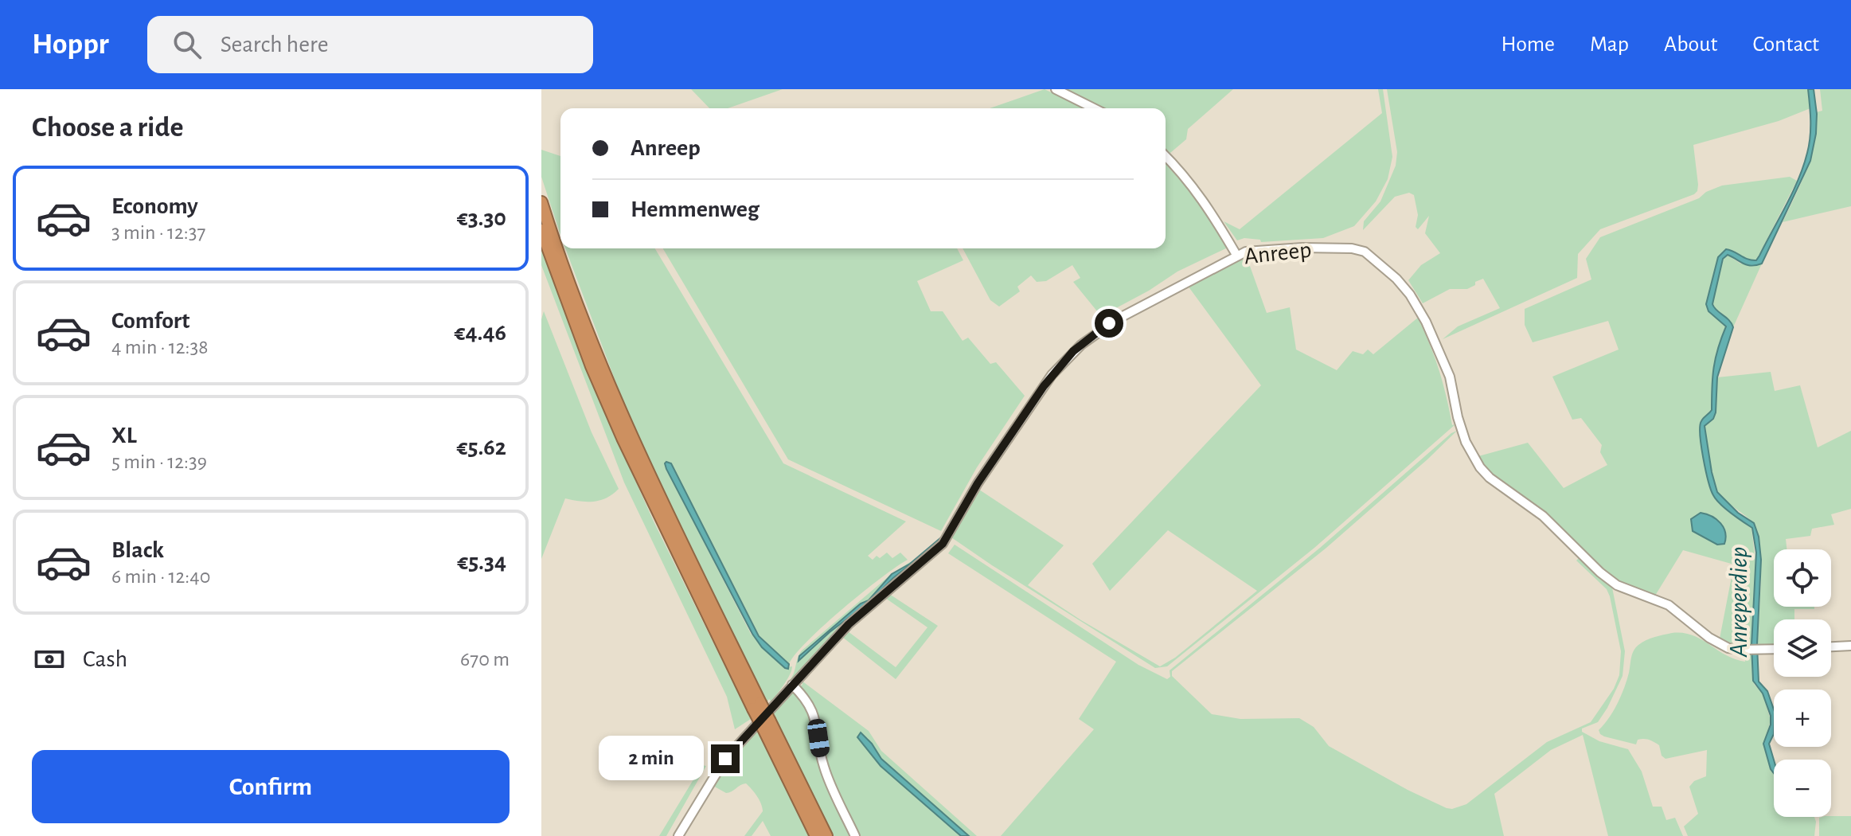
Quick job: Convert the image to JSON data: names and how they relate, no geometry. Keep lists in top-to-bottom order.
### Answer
{
  "streets": {
    "street": ["Anreep"]
  },
  "water": ["Anreperdiep"],
  "page": {
    "header": "Hoppr",
    "search": "Search here",
    "nav": [
      "Home",
      "Map",
      "About",
      "Contact"
    ],
    "heading": "Choose a ride",
    "banner": ["Anreep", "Hemmenweg"],
    "list": [
      {
        "name": "Economy",
        "note": "3 min · 12:37",
        "value": "€3.30"
      },
      {
        "name": "Comfort",
        "note": "4 min · 12:38",
        "value": "€4.46"
      },
      {
        "name": "XL",
        "note": "5 min · 12:39",
        "value": "€5.62"
      },
      {
        "name": "Black",
        "note": "6 min · 12:40",
        "value": "€5.34"
      }
    ],
    "map_buttons": ["+", "−"],
    "pay": ["Cash", "670 m"],
    "bubble": "2 min",
    "buttons": "Confirm"
  }
}
